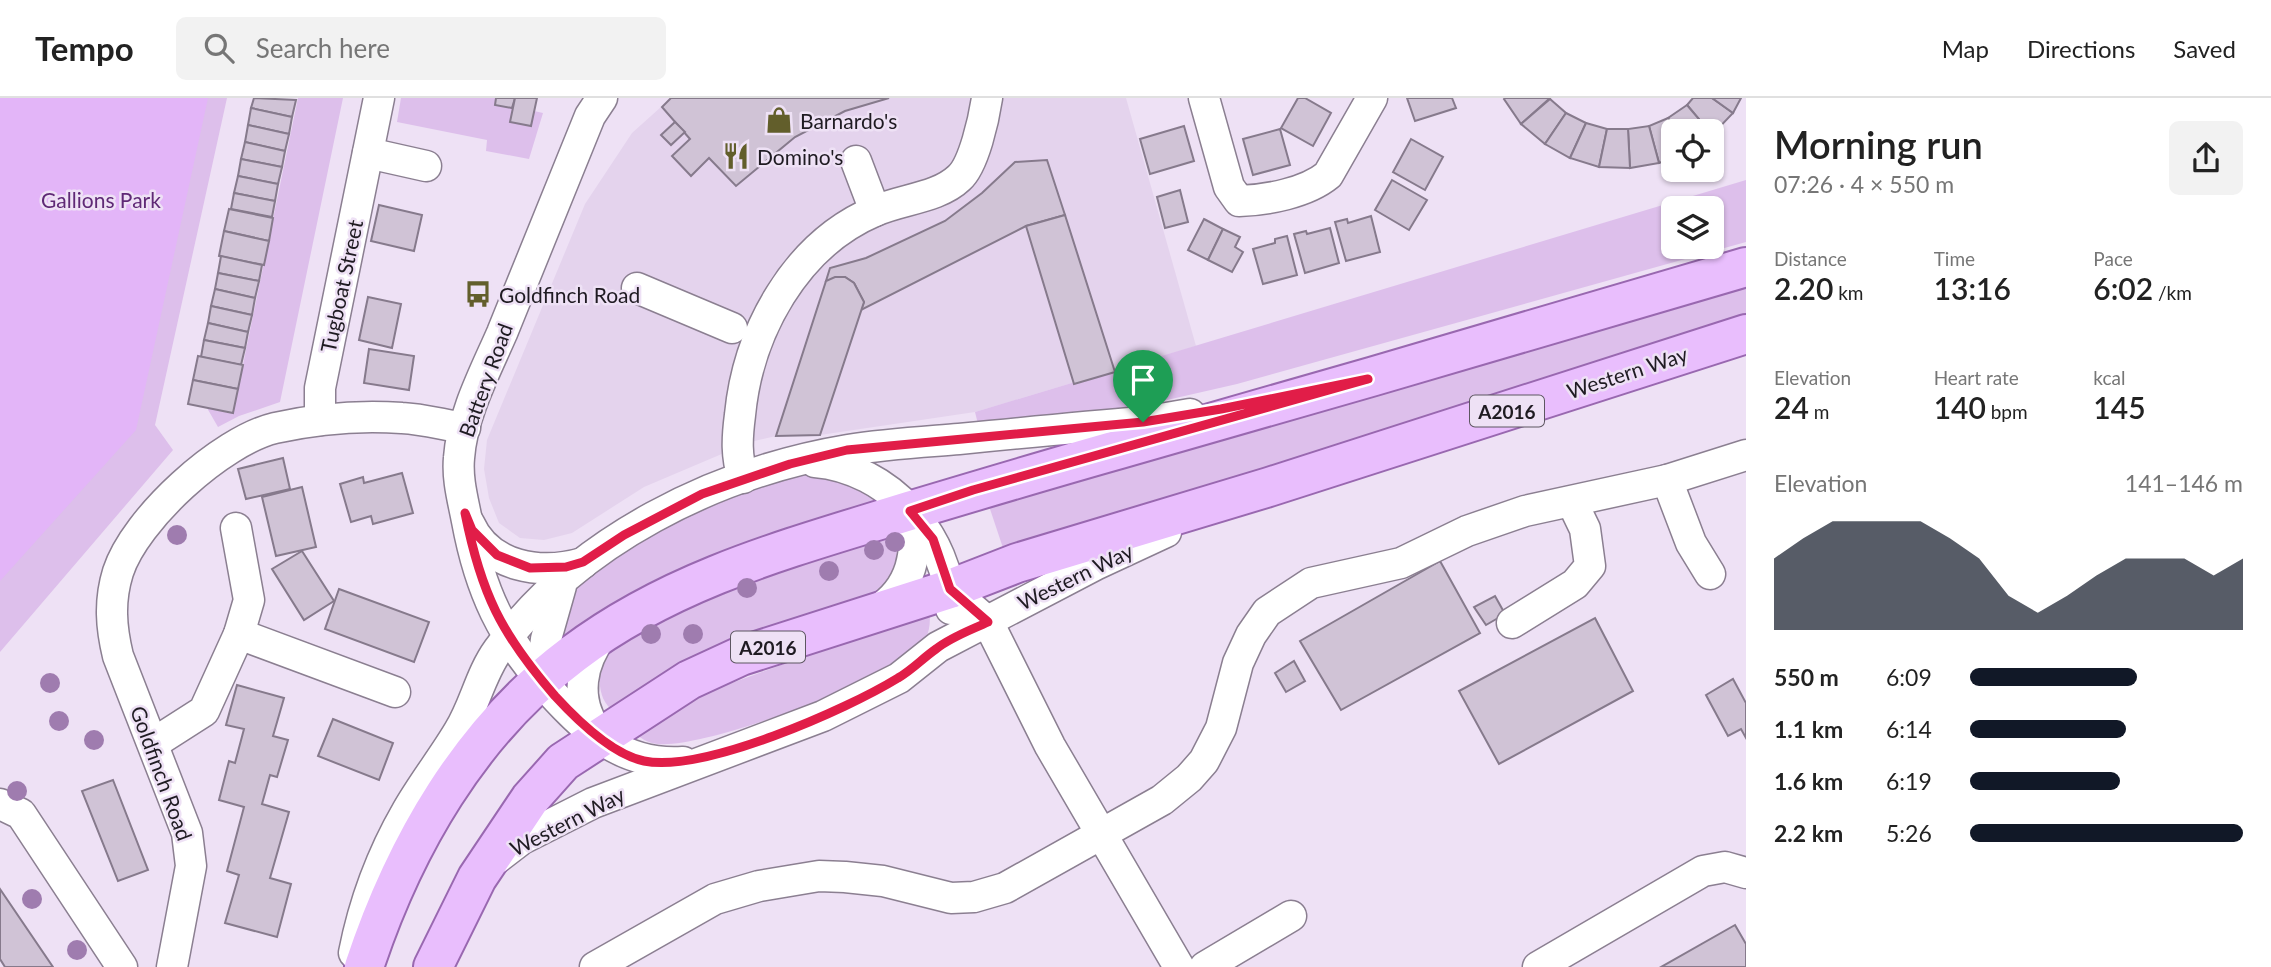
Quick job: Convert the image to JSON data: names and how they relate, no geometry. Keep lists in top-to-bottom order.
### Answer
{
  "streets": {
    "main road": ["Western Way", "A2016"],
    "street": ["Tugboat Street", "Battery Road", "Goldfinch Road"]
  },
  "crossings": [
    ["Tugboat Street", "Goldfinch Road"],
    ["Western Way", "Battery Road"],
    ["Battery Road", "Goldfinch Road"]
  ],
  "parks": ["Gallions Park"],
  "places": {
    "shop": ["Barnardo's"],
    "restaurant": ["Domino's"],
    "bus stop": ["Goldfinch Road"]
  },
  "page": {
    "header": "Tempo",
    "search": "Search here",
    "nav": ["Map", "Directions", "Saved"],
    "heading": ["Morning run", "07:26 · 4 × 550 m"],
    "stats": [
      ["Distance", "2.20 km"],
      ["Time", "13:16"],
      ["Pace", "6:02 /km"],
      ["Elevation", "24 m"],
      ["Heart rate", "140 bpm"],
      ["kcal", "145"]
    ],
    "chart": ["Elevation", "141–146 m"],
    "list": [
      {
        "name": "550 m",
        "note": "6:09"
      },
      {
        "name": "1.1 km",
        "note": "6:14"
      },
      {
        "name": "1.6 km",
        "note": "6:19"
      },
      {
        "name": "2.2 km",
        "note": "5:26"
      }
    ]
  }
}
